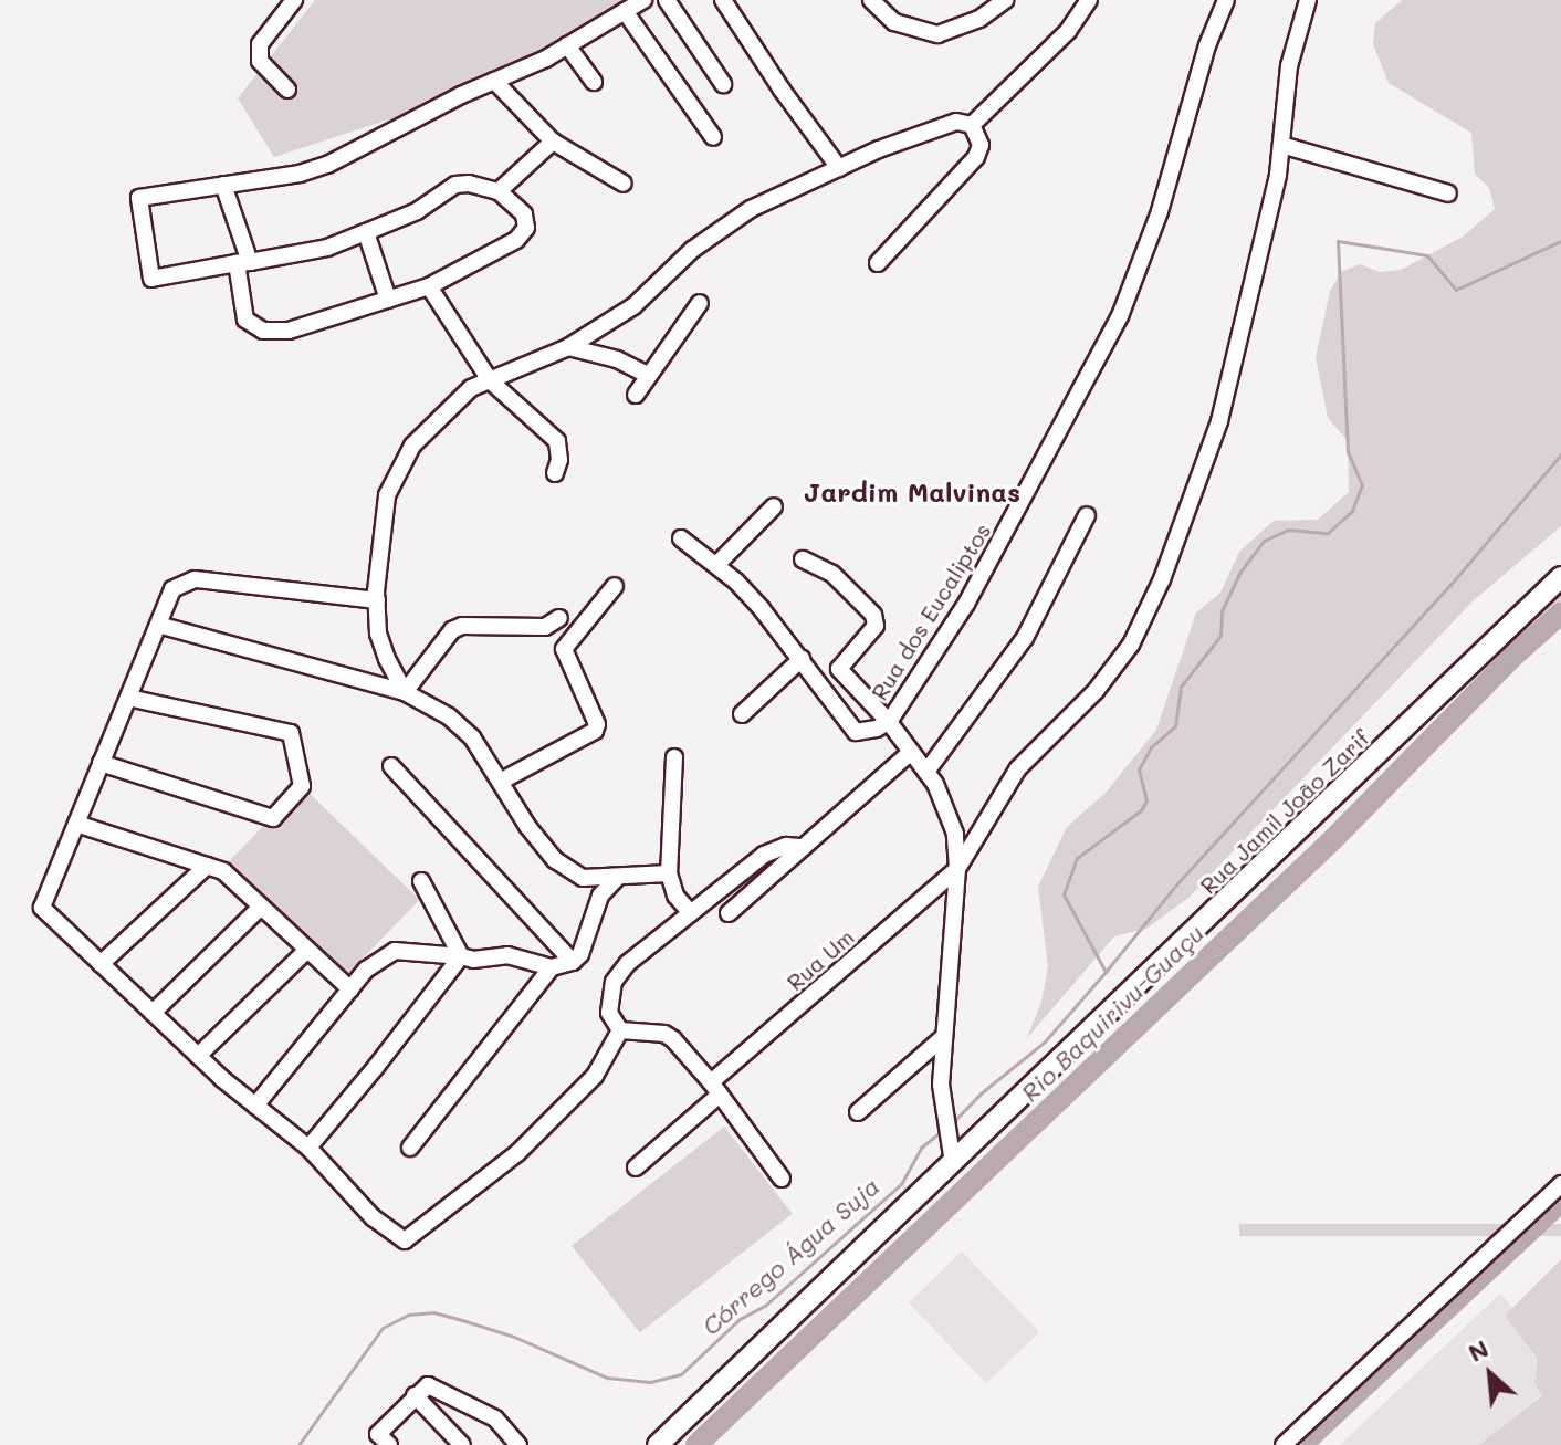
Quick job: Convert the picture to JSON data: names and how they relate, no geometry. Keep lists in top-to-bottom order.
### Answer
{
  "streets": {
    "main road": ["Rua Jamil João Zarif"],
    "street": ["Rua dos Eucaliptos", "Rua Um"]
  },
  "crossings": [
    ["Rua dos Eucaliptos", "Rua Jamil João Zarif"],
    ["Rua dos Eucaliptos", "Rua Um"]
  ],
  "districts": ["Jardim Malvinas"],
  "water": ["Rio Baquirivu-Guaçu", "Córrego Água Suja"],
  "north": "top left"
}
